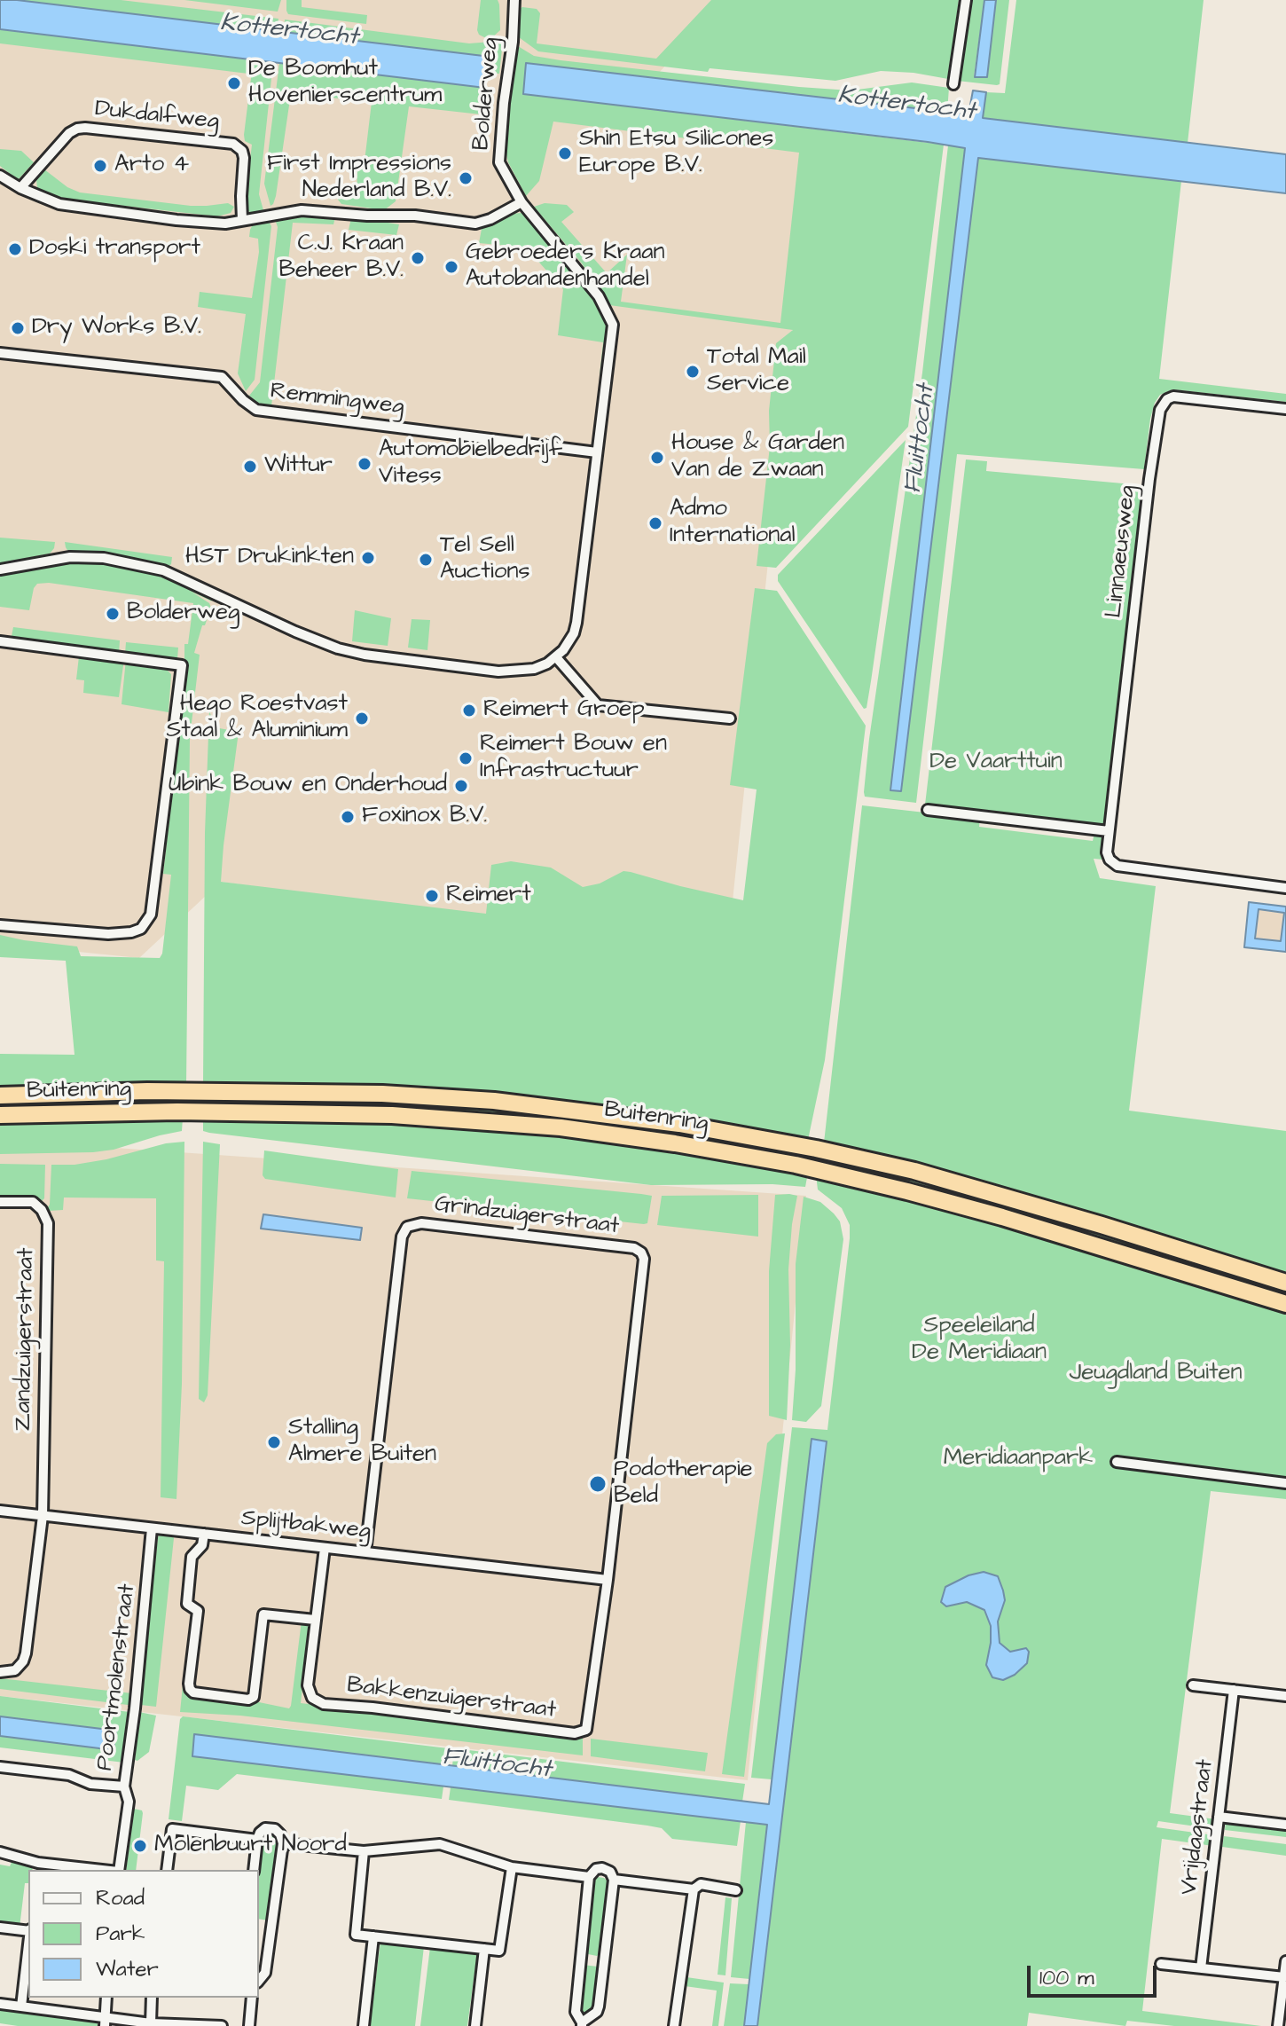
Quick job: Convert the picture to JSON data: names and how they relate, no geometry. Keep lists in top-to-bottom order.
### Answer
{
  "streets": {
    "highway": ["Buitenring"],
    "street": [
      "Bolderweg",
      "Dukdalfweg",
      "Remmingweg",
      "Linnaeusweg",
      "Grindzuigerstraat",
      "Zandzuigerstraat",
      "Splijtbakweg",
      "Poortmolenstraat",
      "Bakkenzuigerstraat",
      "Vrijdagstraat"
    ]
  },
  "crossings": [
    ["Bolderweg", "Remmingweg"],
    ["Grindzuigerstraat", "Splijtbakweg"],
    ["Grindzuigerstraat", "Bakkenzuigerstraat"],
    ["Zandzuigerstraat", "Splijtbakweg"],
    ["Splijtbakweg", "Poortmolenstraat"],
    ["Splijtbakweg", "Bakkenzuigerstraat"]
  ],
  "water": ["Kottertocht", "Fluittocht"],
  "parks": [
    "De Vaarttuin",
    "Speeleiland De Meridiaan",
    "Jeugdland Buiten",
    "Meridiaanpark"
  ],
  "places": [
    "De Boomhut Hovenierscentrum",
    "Shin Etsu Silicones Europe B.V.",
    "Arto 4",
    "First Impressions Nederland B.V.",
    "Doski transport",
    "C.J. Kraan Beheer B.V.",
    "Gebroeders Kraan Autobandenhandel",
    "Dry Works B.V.",
    "Total Mail Service",
    "House & Garden Van de Zwaan",
    "Automobielbedrijf Vitess",
    "Wittur",
    "Admo International",
    "HST Drukinkten",
    "Tel Sell Auctions",
    "Bolderweg",
    "Reimert Groep",
    "Hego Roestvast Staal & Aluminium",
    "Reimert Bouw en Infrastructuur",
    "Ubink Bouw en Onderhoud",
    "Foxinox B.V.",
    "Reimert",
    "Stalling Almere Buiten",
    "Podotherapie Beld",
    "Molenbuurt Noord"
  ],
  "legend": ["Road", "Park", "Water"],
  "scale_bar": "100 m"
}
